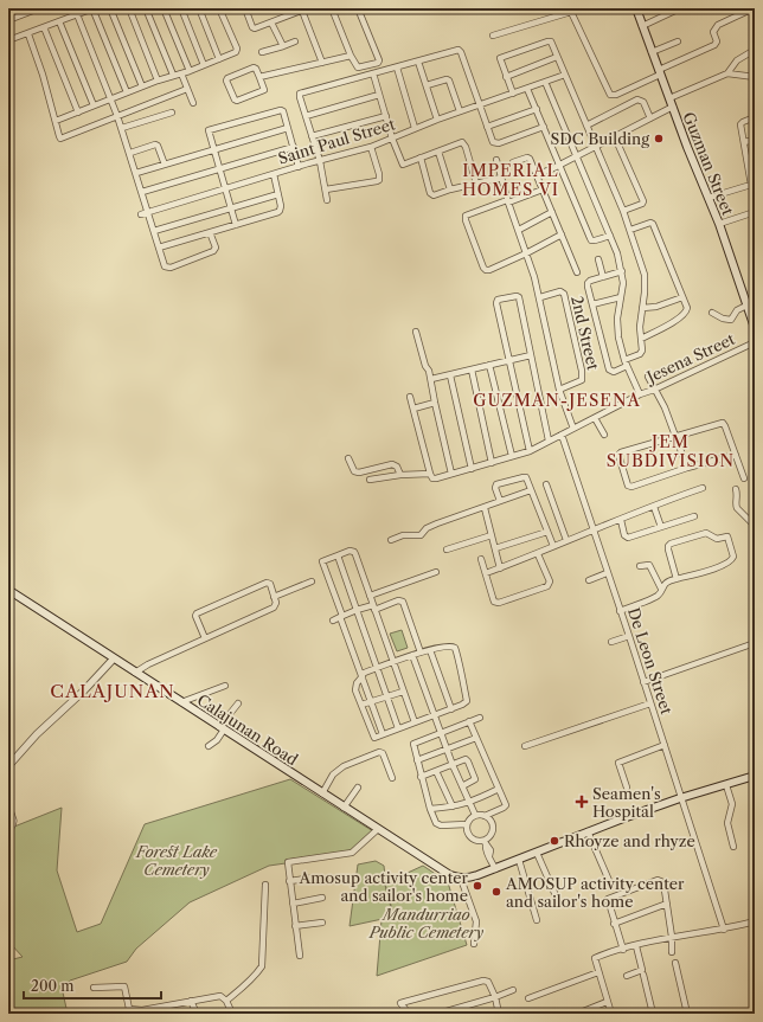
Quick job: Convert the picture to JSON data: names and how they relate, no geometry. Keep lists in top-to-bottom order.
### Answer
{
  "streets": {
    "main road": ["Guzman Street", "Calajunan Road"],
    "street": [
      "Saint Paul Street",
      "2nd Street",
      "Jesena Street",
      "De Leon Street"
    ]
  },
  "crossings": [
    ["Jesena Street", "De Leon Street"]
  ],
  "districts": [
    "IMPERIAL HOMES VI",
    "GUZMAN-JESENA",
    "JEM SUBDIVISION",
    "CALAJUNAN"
  ],
  "parks": ["Forest Lake Cemetery", "Mandurriao Public Cemetery"],
  "places": {
    "other": [
      "SDC Building",
      "Rhoyze and rhyze",
      "Amosup activity center and sailor's home",
      "AMOSUP activity center and sailor's home"
    ],
    "health": ["Seamen's Hospital"]
  },
  "scale_bar": "200 m"
}
